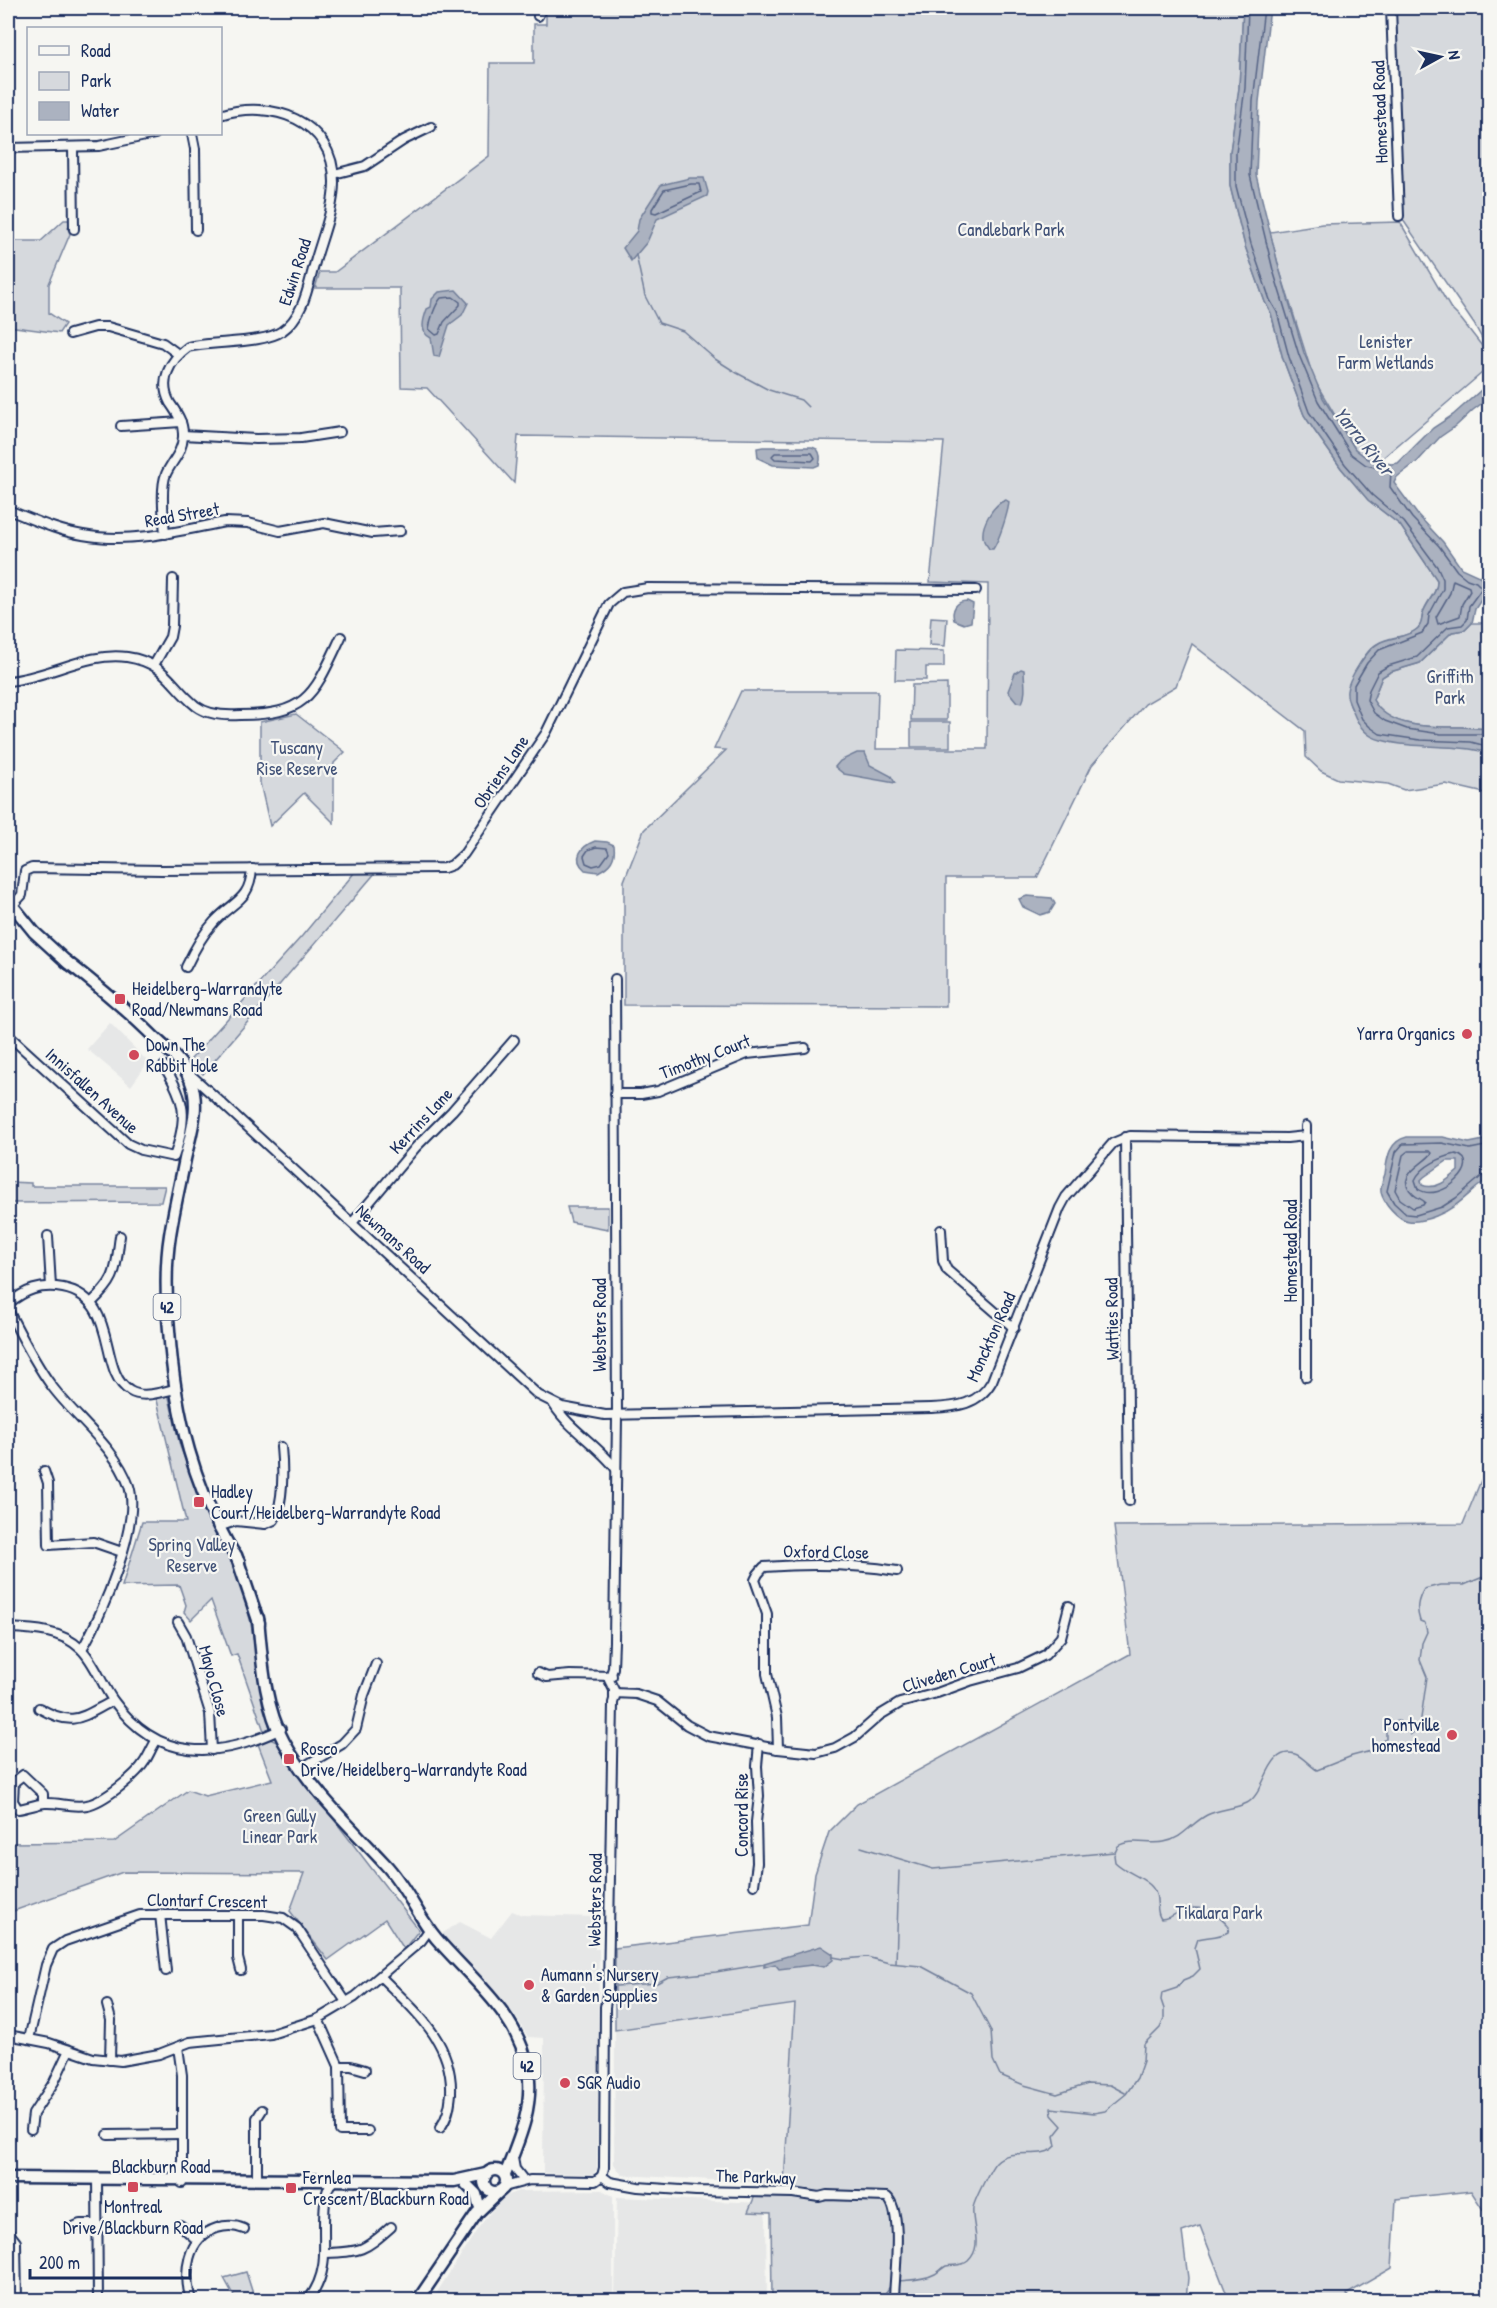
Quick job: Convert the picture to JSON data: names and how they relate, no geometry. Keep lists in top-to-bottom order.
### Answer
{
  "streets": {
    "main road": ["Newmans Road", "42", "Blackburn Road"],
    "street": [
      "Homestead Road",
      "Edwin Road",
      "Read Street",
      "Obriens Lane",
      "Timothy Court",
      "Innisfallen Avenue",
      "Kerrins Lane",
      "Watties Road",
      "Websters Road",
      "Monckton Road",
      "Oxford Close",
      "Cliveden Court",
      "Mayo Close",
      "Concord Rise",
      "Clontarf Crescent",
      "The Parkway"
    ]
  },
  "crossings": [
    ["Obriens Lane", "Newmans Road"],
    ["Timothy Court", "Websters Road"],
    ["Kerrins Lane", "Newmans Road"],
    ["Newmans Road", "42"],
    ["Newmans Road", "Websters Road"],
    ["Newmans Road", "Monckton Road"],
    ["42", "Blackburn Road"],
    ["Watties Road", "Monckton Road"],
    ["Websters Road", "Monckton Road"],
    ["Websters Road", "Cliveden Court"],
    ["Websters Road", "The Parkway"],
    ["Oxford Close", "Cliveden Court"],
    ["Cliveden Court", "Concord Rise"]
  ],
  "water": ["Yarra River"],
  "parks": [
    "Candlebark Park",
    "Lenister Farm Wetlands",
    "Griffith Park",
    "Tuscany Rise Reserve",
    "Spring Valley Reserve",
    "Green Gully Linear Park",
    "Tikalara Park"
  ],
  "places": {
    "transit": [
      "Heidelberg-Warrandyte Road/Newmans Road",
      "Hadley Court/Heidelberg-Warrandyte Road",
      "Rosco Drive/Heidelberg-Warrandyte Road",
      "Montreal Drive/Blackburn Road",
      "Fernlea Crescent/Blackburn Road"
    ],
    "other": [
      "Yarra Organics",
      "Down The Rabbit Hole",
      "Pontville homestead",
      "Aumann's Nursery & Garden Supplies",
      "SGR Audio"
    ]
  },
  "legend": ["Road", "Park", "Water"],
  "scale_bar": "200 m",
  "north": "right"
}
